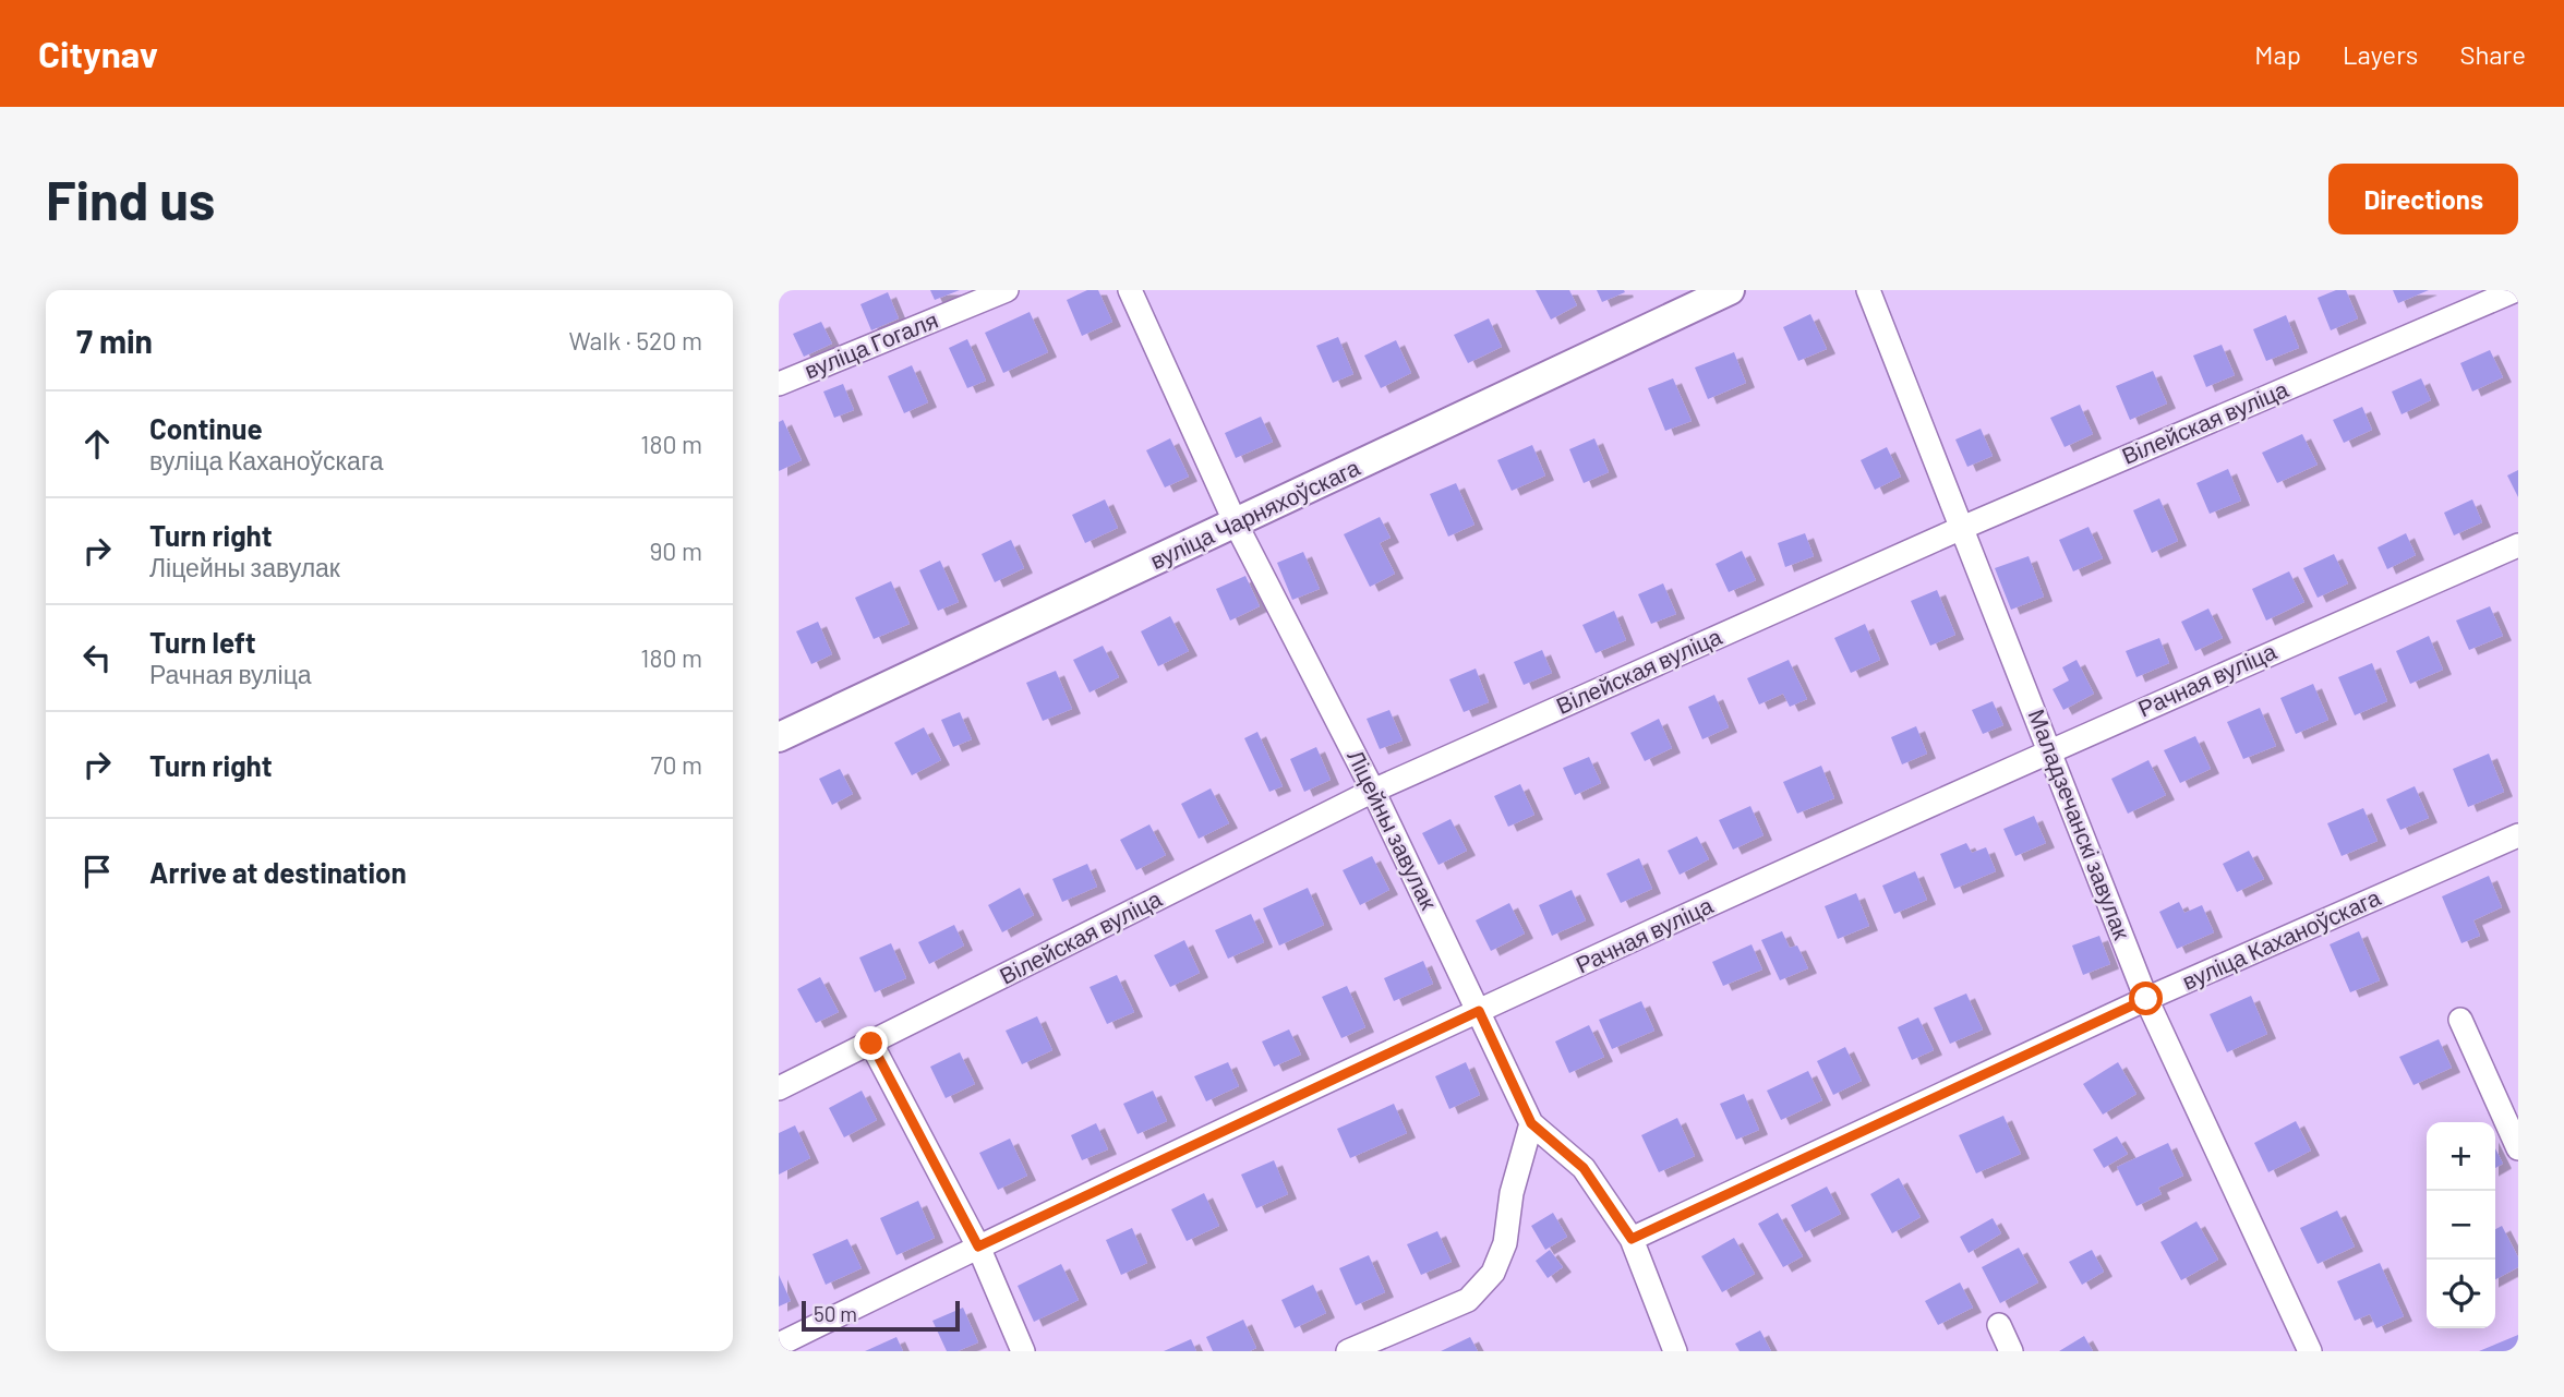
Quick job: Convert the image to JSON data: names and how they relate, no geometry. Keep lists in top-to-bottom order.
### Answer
{
  "streets": {
    "main road": ["вуліца Чарняхоўскага"],
    "street": [
      "вуліца Гогаля",
      "Вілейская вуліца",
      "Рачная вуліца",
      "Маладзечанскі завулак",
      "Ліцейны завулак",
      "вуліца Каханоўскага"
    ]
  },
  "crossings": [
    ["Вілейская вуліца", "Маладзечанскі завулак"],
    ["Вілейская вуліца", "Ліцейны завулак"],
    ["вуліца Чарняхоўскага", "Ліцейны завулак"],
    ["Рачная вуліца", "Маладзечанскі завулак"],
    ["Рачная вуліца", "Ліцейны завулак"],
    ["Маладзечанскі завулак", "вуліца Каханоўскага"],
    ["Ліцейны завулак", "вуліца Каханоўскага"]
  ],
  "scale_bar": "50 m",
  "page": {
    "header": "Citynav",
    "nav": ["Map", "Layers", "Share"],
    "buttons": "Directions",
    "title": "Find us",
    "heading": ["7 min", "Walk · 520 m"],
    "list": [
      ["Continue", "вуліца Каханоўскага", "180 m"],
      ["Turn right", "Ліцейны завулак", "90 m"],
      ["Turn left", "Рачная вуліца", "180 m"],
      ["Turn right", "70 m"],
      "Arrive at destination"
    ],
    "map_buttons": ["+", "−"],
    "scale": "50 m"
  }
}
